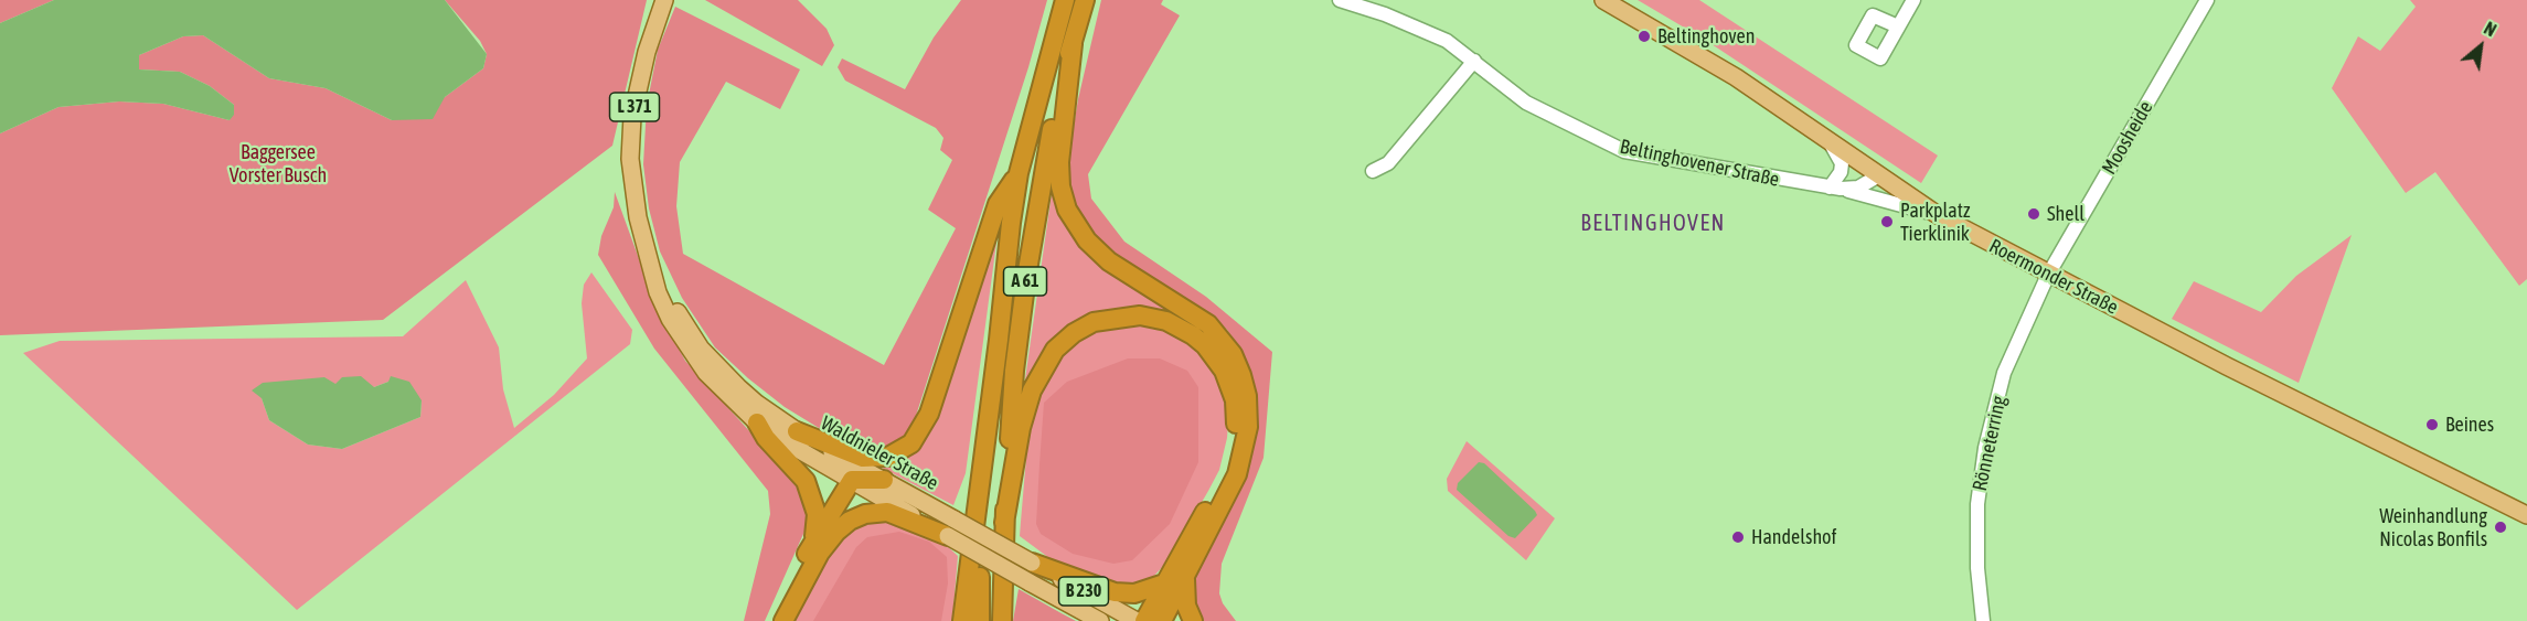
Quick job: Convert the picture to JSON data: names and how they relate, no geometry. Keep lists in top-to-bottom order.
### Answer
{
  "streets": {
    "highway": ["A 61"],
    "main road": [
      "L 371",
      "Roermonder Straße",
      "Waldnieler Straße",
      "B 230"
    ],
    "street": ["Moosheide", "Beltinghovener Straße", "Rönneterring"]
  },
  "crossings": [
    ["Moosheide", "Roermonder Straße"],
    ["Moosheide", "Rönneterring"],
    ["Beltinghovener Straße", "Roermonder Straße"],
    ["Roermonder Straße", "Rönneterring"]
  ],
  "districts": ["BELTINGHOVEN"],
  "parks": ["Baggersee Vorster Busch"],
  "places": [
    "Beltinghoven",
    "Shell",
    "Parkplatz Tierklinik",
    "Beines",
    "Weinhandlung Nicolas Bonfils",
    "Handelshof"
  ],
  "north": "top right"
}
